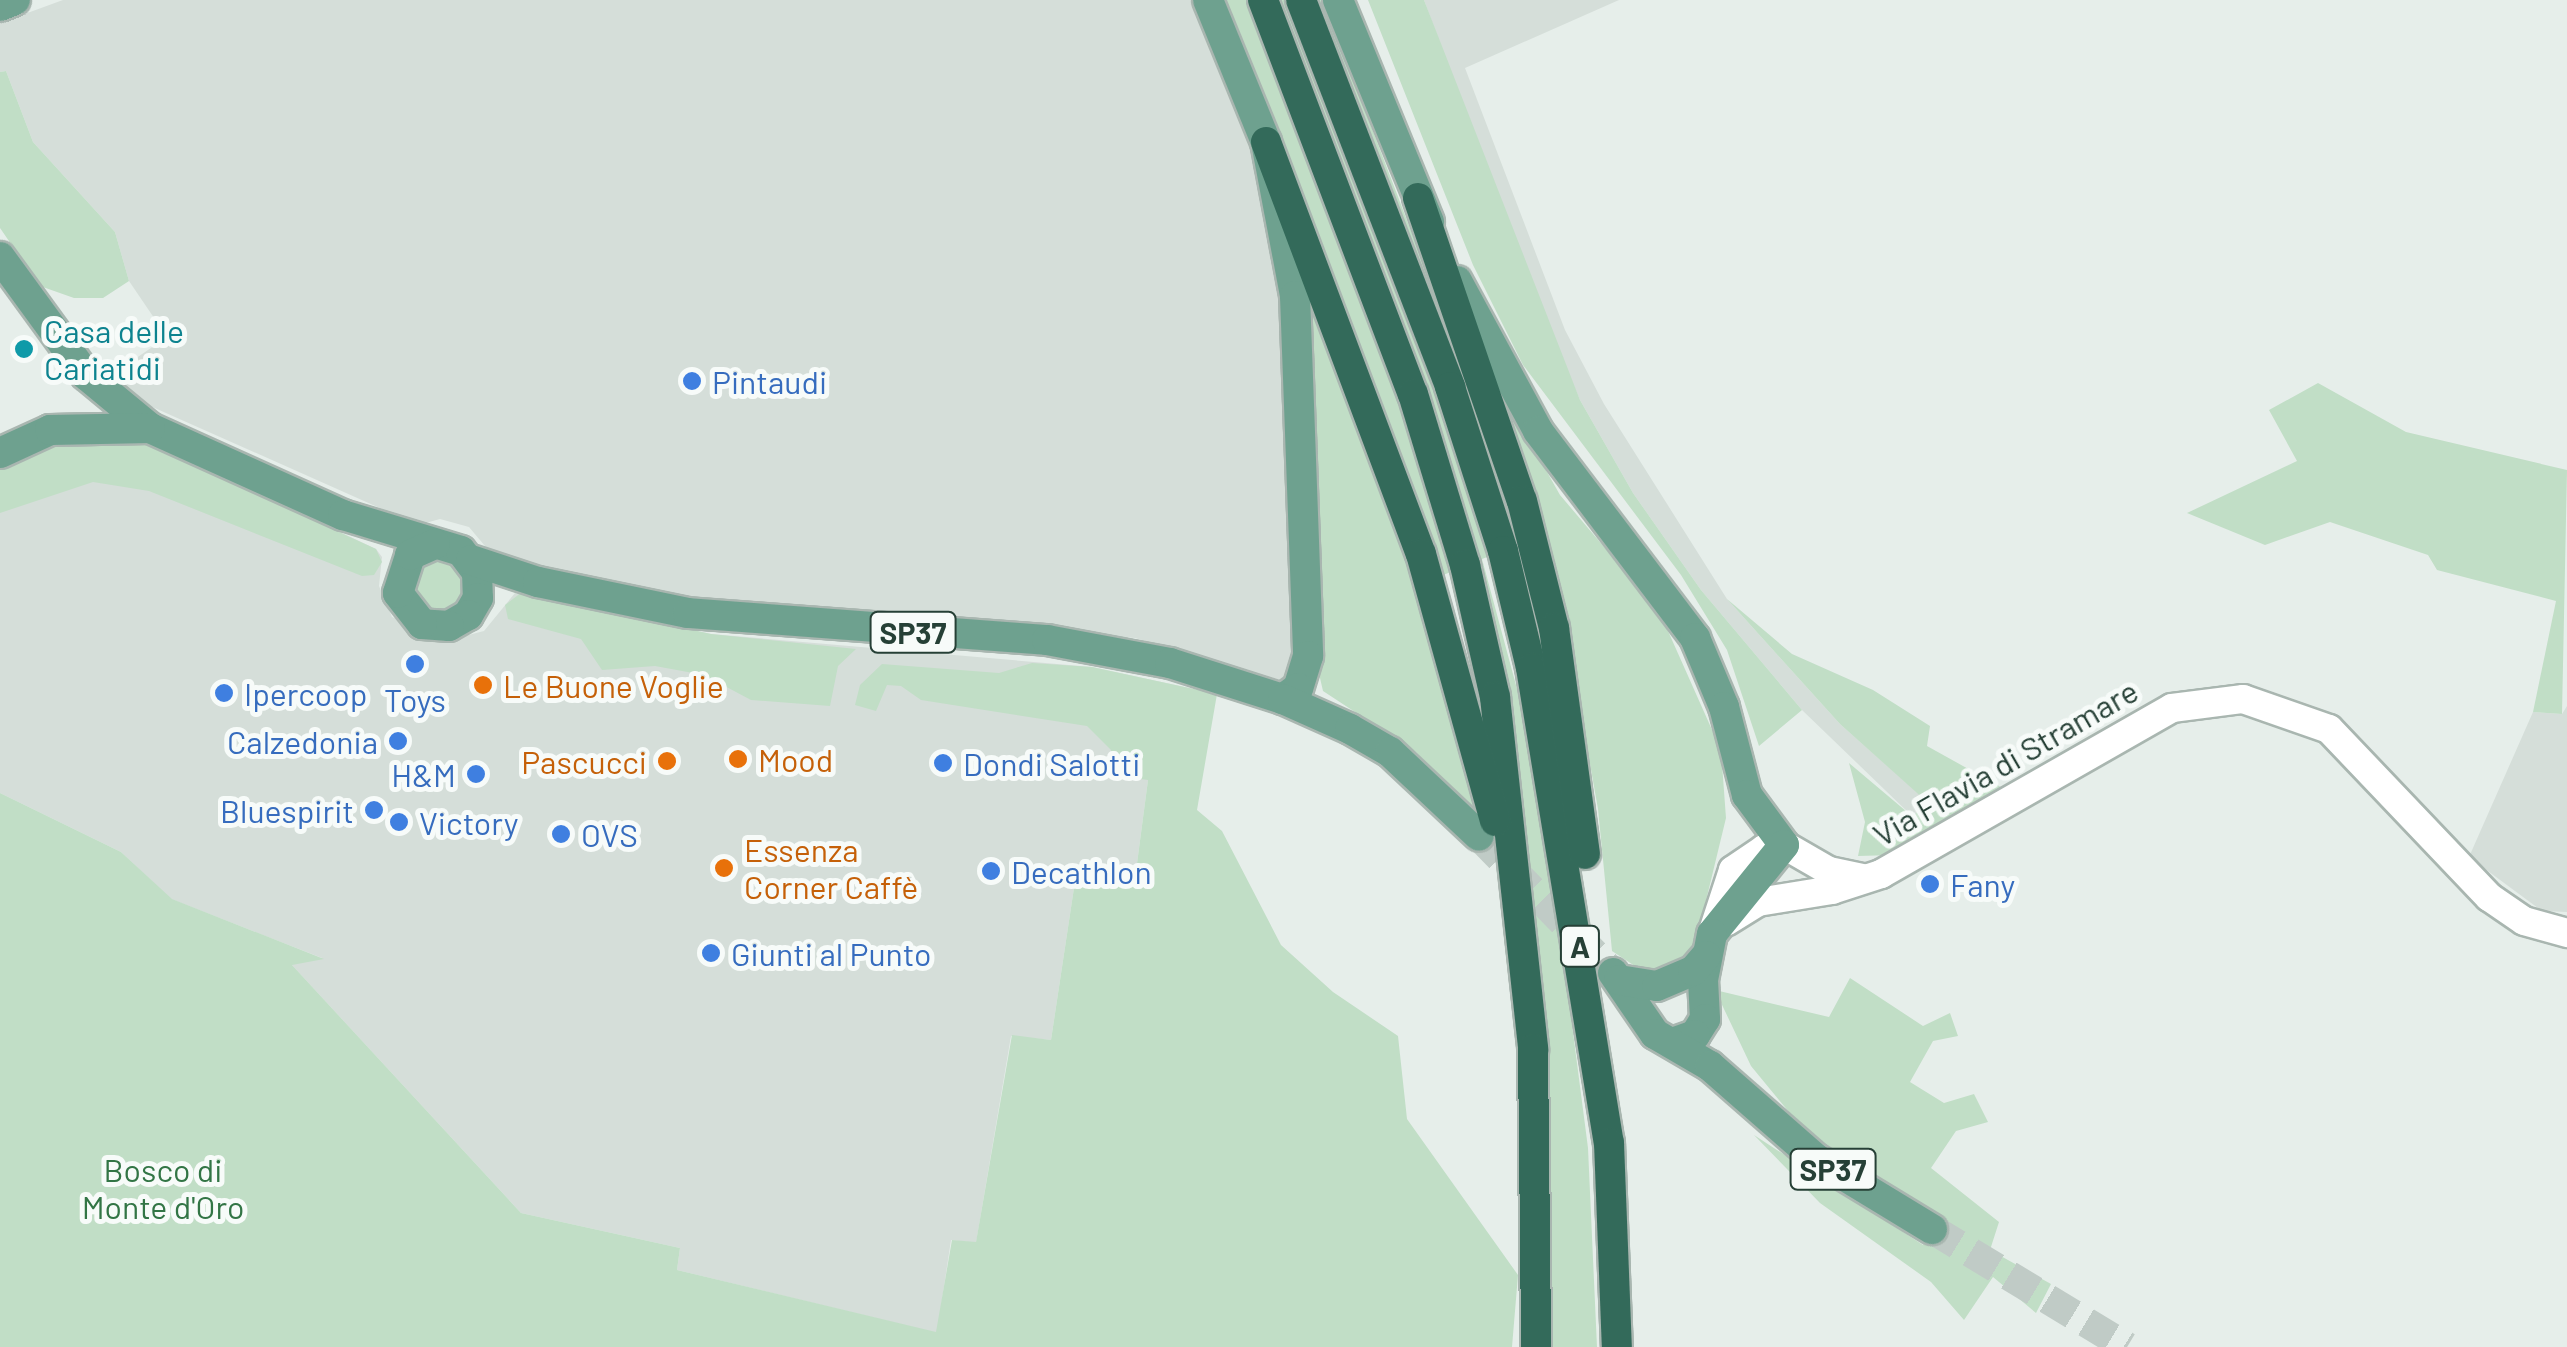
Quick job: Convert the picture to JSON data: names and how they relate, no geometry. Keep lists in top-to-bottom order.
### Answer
{
  "streets": {
    "highway": ["A"],
    "main road": ["SP37"],
    "street": ["Via Flavia di Stramare"]
  },
  "parks": ["Bosco di Monte d'Oro"],
  "places": [
    "Casa delle Cariatidi",
    "Pintaudi",
    "Toys",
    "Le Buone Voglie",
    "Ipercoop",
    "Calzedonia",
    "Mood",
    "Pascucci",
    "Dondi Salotti",
    "H&M",
    "Bluespirit",
    "Victory",
    "OVS",
    "Essenza Corner Caffè",
    "Decathlon",
    "Fany",
    "Giunti al Punto"
  ]
}
